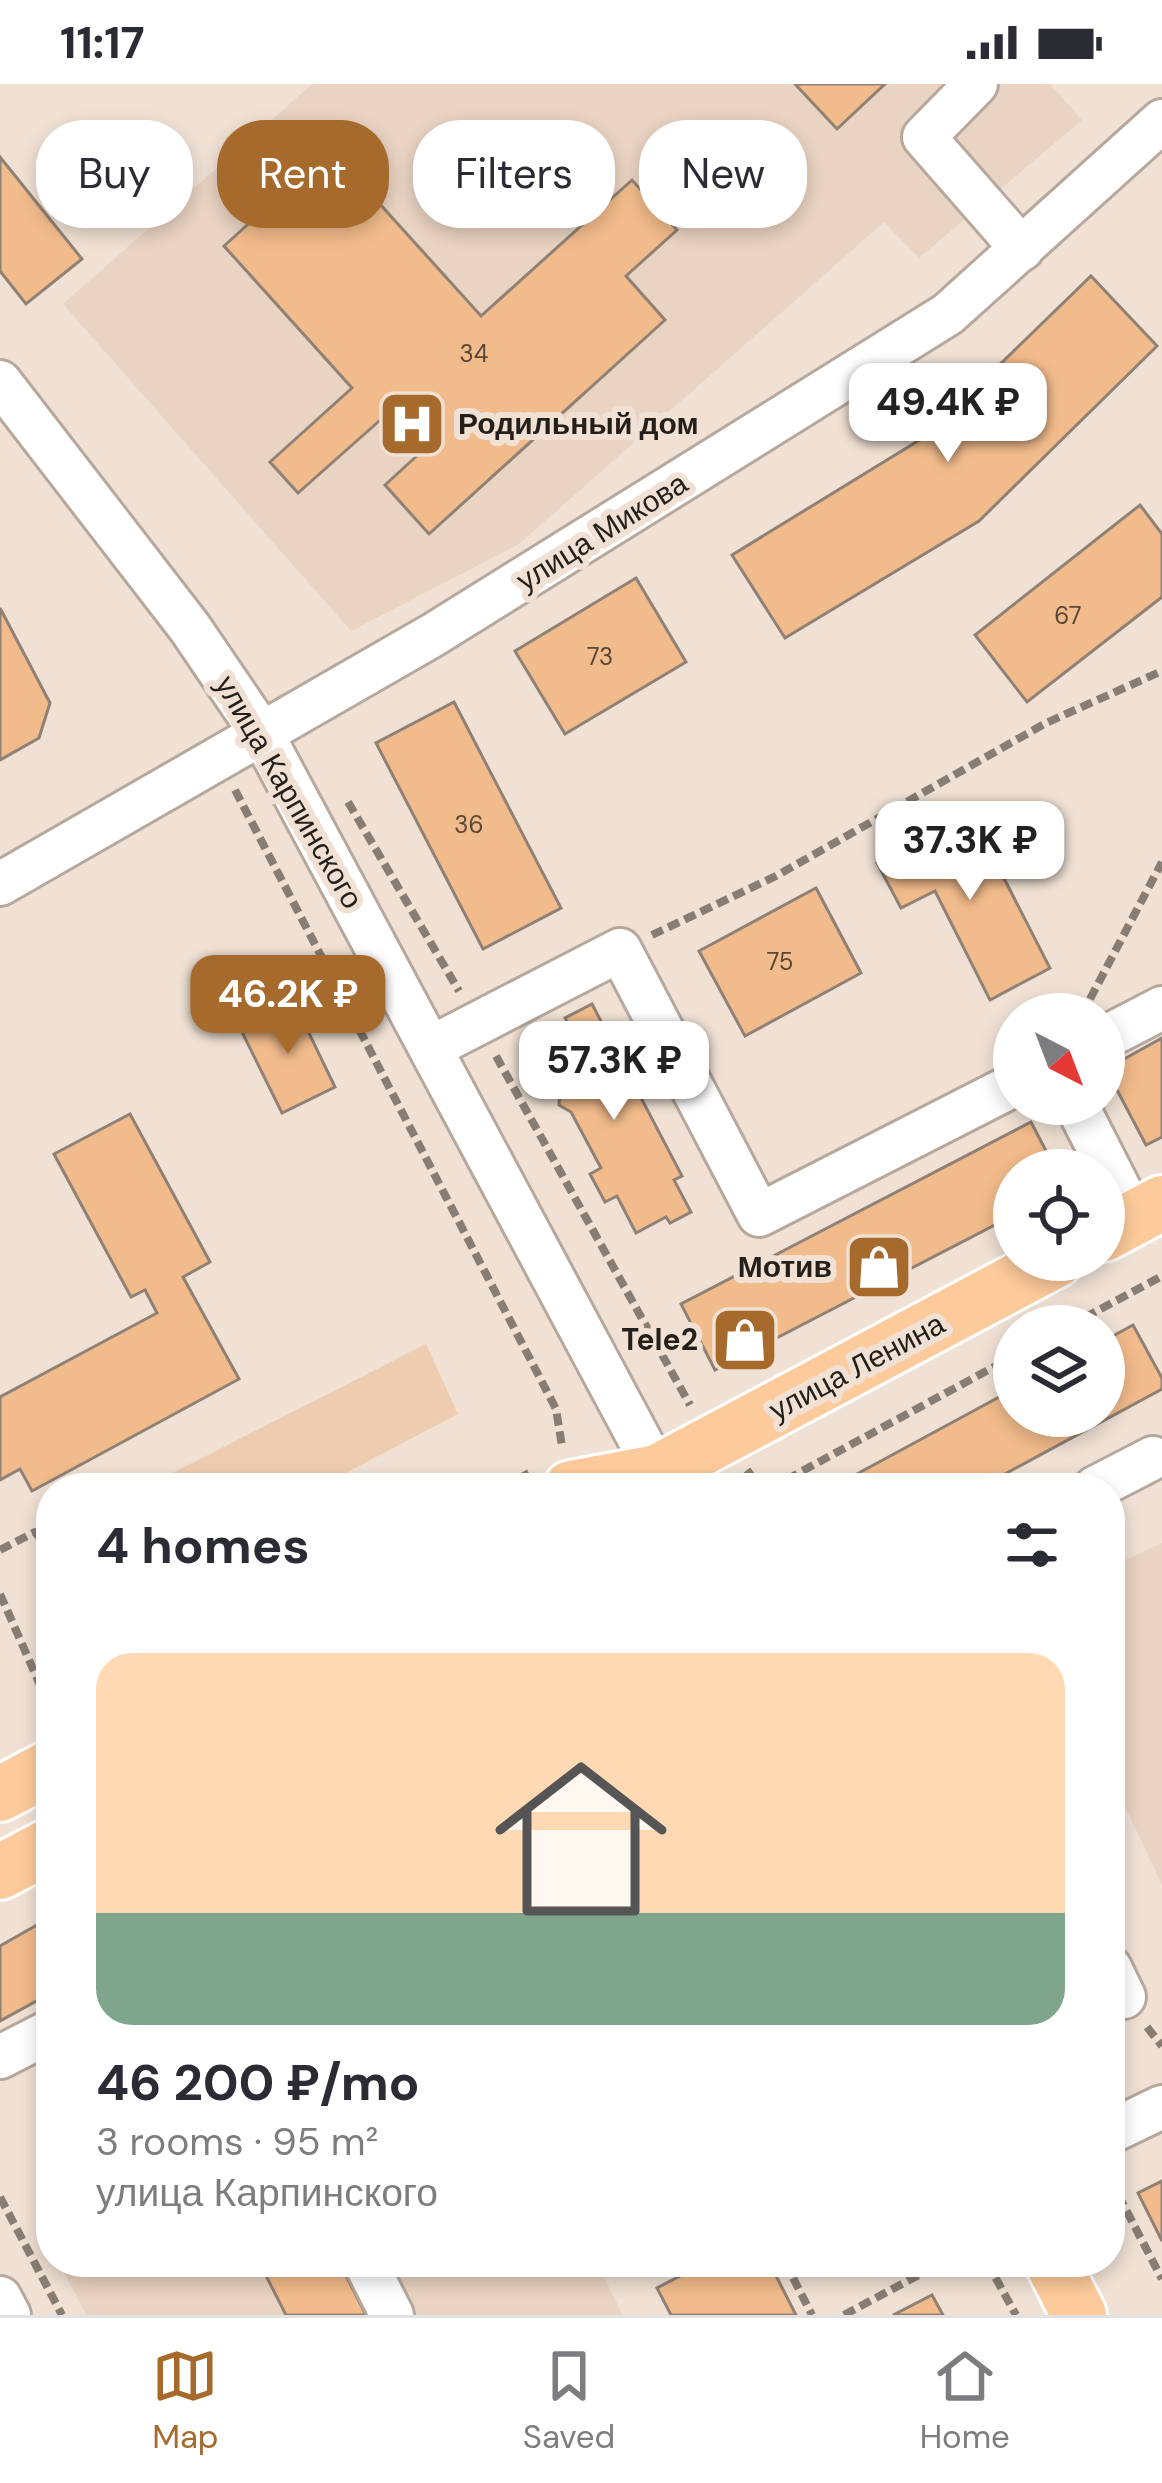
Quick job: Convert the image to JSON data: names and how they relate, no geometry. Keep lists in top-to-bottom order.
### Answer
{
  "streets": {
    "main road": ["улица Ленина"],
    "street": ["улица Микова", "улица Карпинского"]
  },
  "crossings": [
    ["улица Микова", "улица Карпинского"]
  ],
  "places": {
    "hospital": ["Родильный дом"],
    "shop": ["Мотив", "Tele2"]
  },
  "house_numbers": [
    "34",
    "67",
    "73",
    "36",
    "75"
  ],
  "north": "bottom right",
  "page": {
    "status": "11:17",
    "chip": [
      "Buy",
      "Rent",
      "Filters",
      "New"
    ],
    "price": [
      "49.4K ₽",
      "37.3K ₽",
      "46.2K ₽",
      "57.3K ₽"
    ],
    "heading": "4 homes",
    "list": [
      {
        "name": "46 200 ₽/mo",
        "note": "3 rooms · 95 m² · улица Карпинского"
      }
    ],
    "tabs": ["Map", "Saved", "Home"]
  }
}
